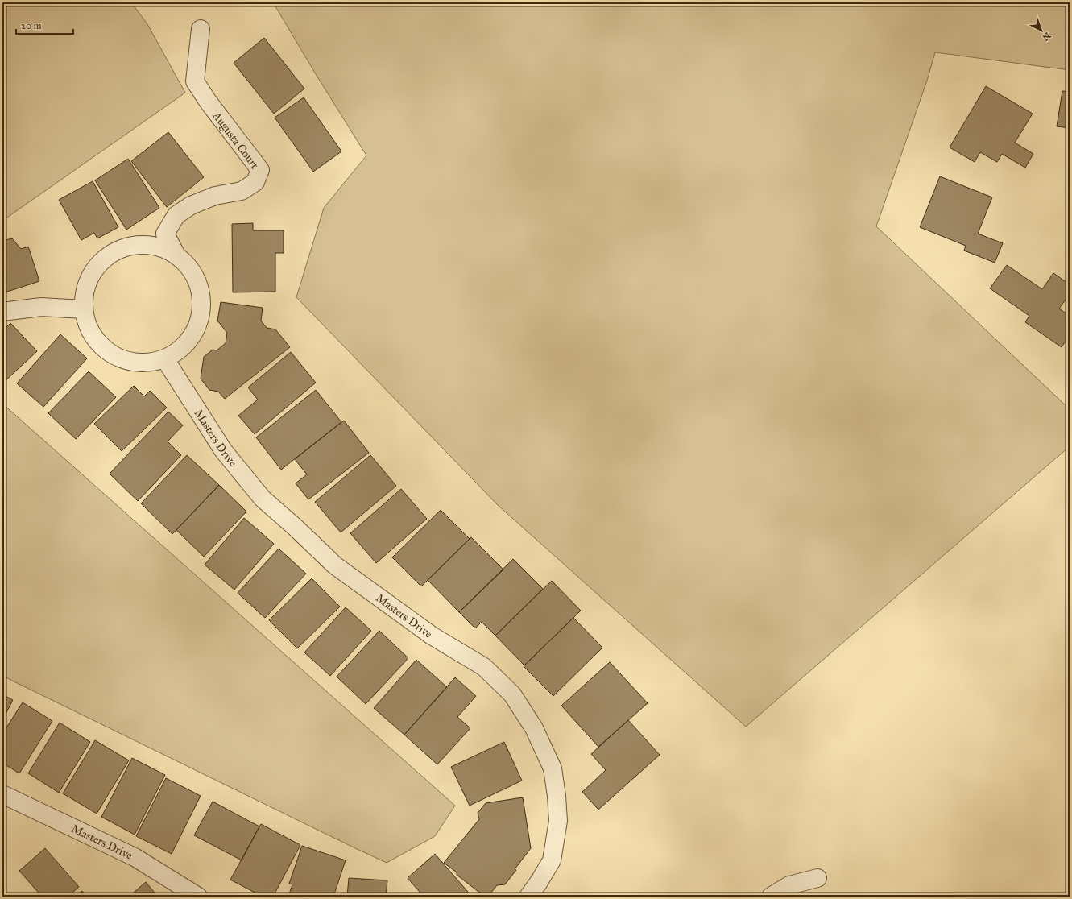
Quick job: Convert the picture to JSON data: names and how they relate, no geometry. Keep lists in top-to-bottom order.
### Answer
{
  "streets": {
    "street": ["Augusta Court", "Masters Drive"]
  },
  "scale_bar": "20 m",
  "north": "bottom right"
}
